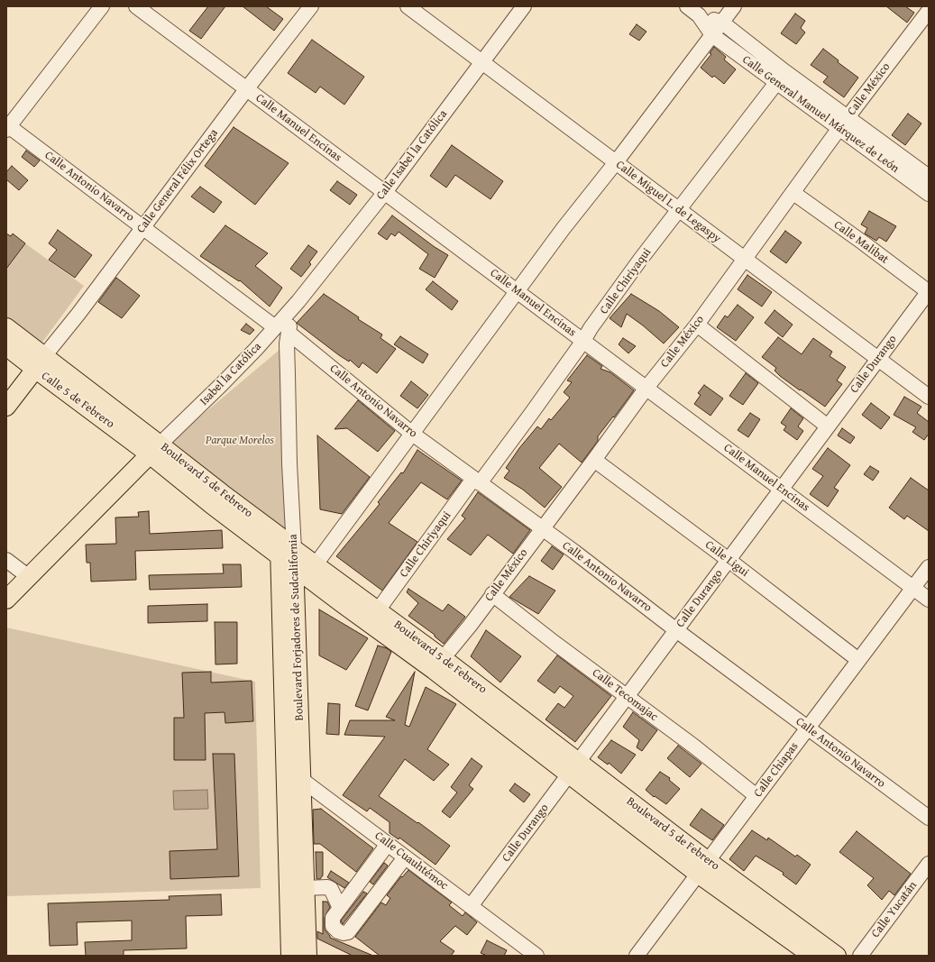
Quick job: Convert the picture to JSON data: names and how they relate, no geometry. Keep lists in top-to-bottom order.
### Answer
{
  "streets": {
    "main road": ["Calle 5 de Febrero", "Boulevard 5 de Febrero", "Boulevard Forjadores de Sudcalifornia"],
    "street": [
      "Calle México",
      "Calle General Manuel Márquez de León",
      "Calle Manuel Encinas",
      "Calle Isabel la Católica",
      "Calle General Félix Ortega",
      "Calle Antonio Navarro",
      "Calle Miguel L. de Legaspy",
      "Calle Malibat",
      "Calle Chiriyaqui",
      "Calle Durango",
      "Isabel la Católica",
      "Calle Ligui",
      "Calle Tecomajac",
      "Calle Chiapas",
      "Calle Cuauhtémoc",
      "Calle Yucatán"
    ]
  },
  "crossings": [
    ["Calle México", "Calle General Manuel Márquez de León"],
    ["Calle México", "Calle Manuel Encinas"],
    ["Calle México", "Calle Antonio Navarro"],
    ["Calle México", "Calle Miguel L. de Legaspy"],
    ["Calle México", "Calle Malibat"],
    ["Calle México", "Boulevard 5 de Febrero"],
    ["Calle México", "Calle Ligui"],
    ["Calle México", "Calle Tecomajac"],
    ["Calle General Manuel Márquez de León", "Calle Chiriyaqui"],
    ["Calle Manuel Encinas", "Calle Isabel la Católica"],
    ["Calle Manuel Encinas", "Calle General Félix Ortega"],
    ["Calle Manuel Encinas", "Calle Chiriyaqui"],
    ["Calle Manuel Encinas", "Calle Durango"],
    ["Calle Manuel Encinas", "Calle Chiapas"],
    ["Calle Isabel la Católica", "Calle Miguel L. de Legaspy"],
    ["Calle Isabel la Católica", "Isabel la Católica"],
    ["Calle General Félix Ortega", "Calle Antonio Navarro"],
    ["Calle General Félix Ortega", "Calle 5 de Febrero"],
    ["Calle Antonio Navarro", "Calle Chiriyaqui"],
    ["Calle Antonio Navarro", "Calle Durango"],
    ["Calle Antonio Navarro", "Isabel la Católica"],
    ["Calle Antonio Navarro", "Boulevard Forjadores de Sudcalifornia"],
    ["Calle Antonio Navarro", "Calle Chiapas"],
    ["Calle Miguel L. de Legaspy", "Calle Chiriyaqui"],
    ["Calle Miguel L. de Legaspy", "Calle Durango"],
    ["Calle Malibat", "Calle Durango"],
    ["Calle Chiriyaqui", "Boulevard 5 de Febrero"],
    ["Calle Durango", "Boulevard 5 de Febrero"],
    ["Calle Durango", "Calle Ligui"],
    ["Calle Durango", "Calle Tecomajac"],
    ["Calle Durango", "Calle Cuauhtémoc"],
    ["Isabel la Católica", "Calle 5 de Febrero"],
    ["Isabel la Católica", "Boulevard 5 de Febrero"],
    ["Isabel la Católica", "Boulevard Forjadores de Sudcalifornia"],
    ["Calle 5 de Febrero", "Boulevard 5 de Febrero"],
    ["Boulevard 5 de Febrero", "Boulevard Forjadores de Sudcalifornia"],
    ["Boulevard 5 de Febrero", "Calle Chiapas"],
    ["Calle Ligui", "Calle Chiapas"],
    ["Boulevard Forjadores de Sudcalifornia", "Calle Cuauhtémoc"],
    ["Calle Tecomajac", "Calle Chiapas"]
  ],
  "parks": ["Parque Morelos"]
}
